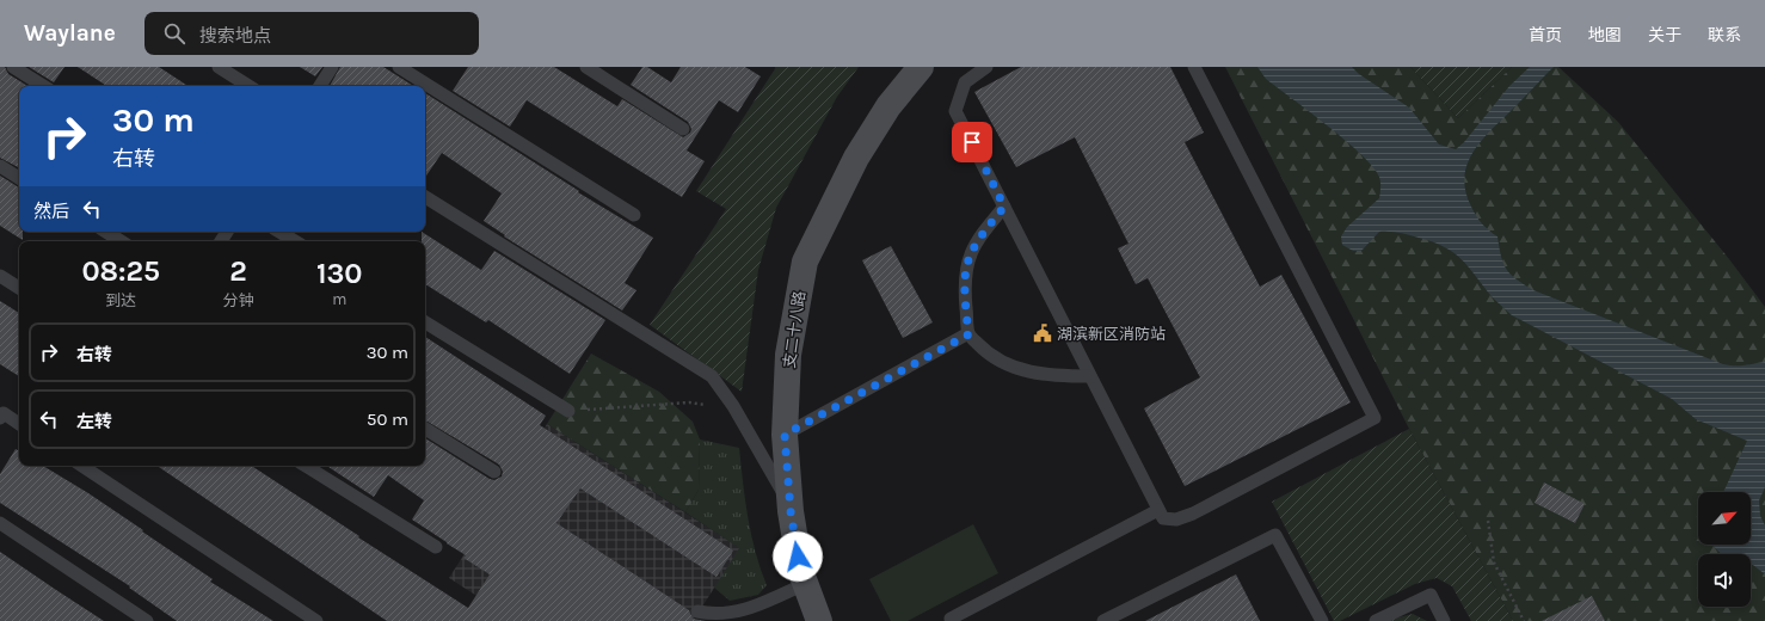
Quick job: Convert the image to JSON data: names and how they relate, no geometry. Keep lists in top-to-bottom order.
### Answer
{
  "streets": {
    "street": ["支二十八路"]
  },
  "places": {
    "public building": ["湖滨新区消防站"]
  },
  "north": "top right",
  "page": {
    "header": "Waylane",
    "search": "搜索地点",
    "nav": [
      "首页",
      "地图",
      "关于",
      "联系"
    ],
    "turn": ["30 m", "右转"],
    "then": "然后",
    "eta": [
      "08:25",
      "到达",
      "2",
      "分钟",
      "130",
      "m"
    ],
    "list": [
      {
        "name": "右转",
        "value": "30 m"
      },
      {
        "name": "左转",
        "value": "50 m"
      }
    ]
  }
}
